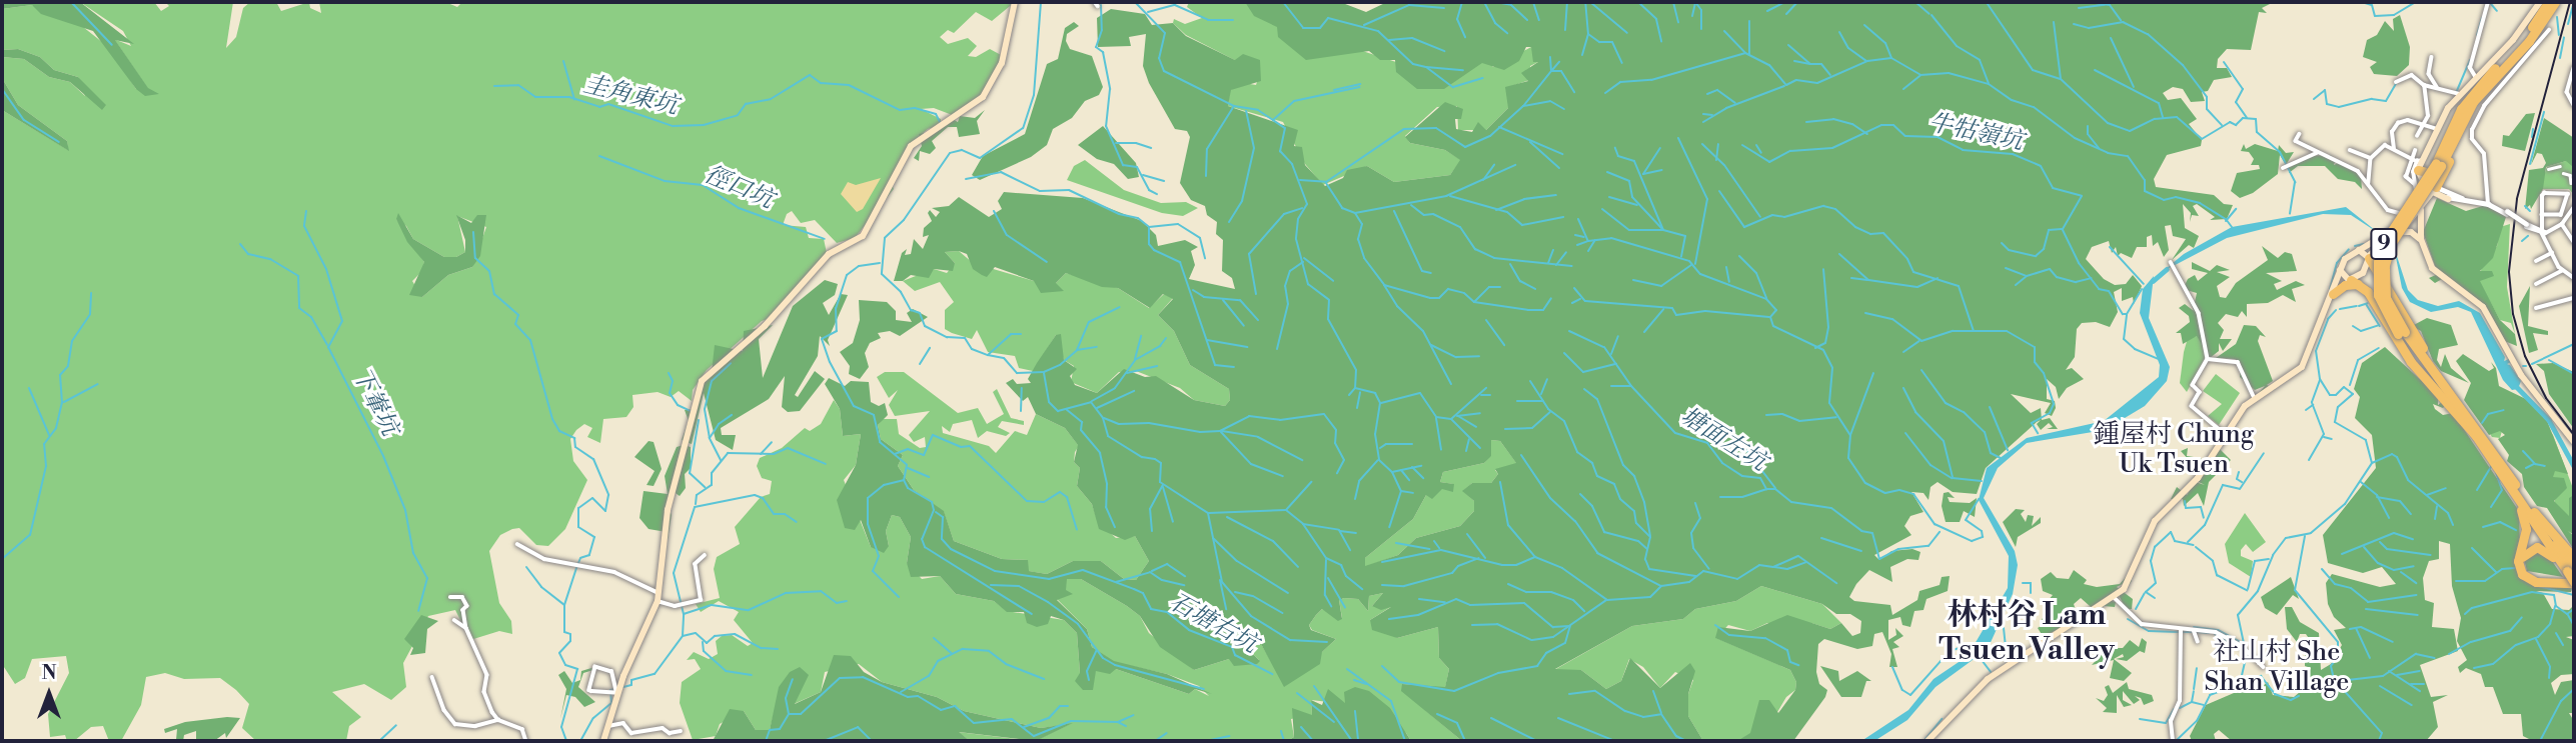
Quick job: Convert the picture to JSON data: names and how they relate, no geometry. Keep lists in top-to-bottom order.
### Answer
{
  "streets": {
    "highway": ["9"]
  },
  "districts": ["鍾屋村 Chung Uk Tsuen", "林村谷 Lam Tsuen Valley", "社山村 She Shan Village"],
  "water": [
    "圭角東坑",
    "牛牯嶺坑",
    "徑口坑",
    "下輋坑",
    "塘面左坑",
    "石塘右坑"
  ],
  "north": "top"
}
